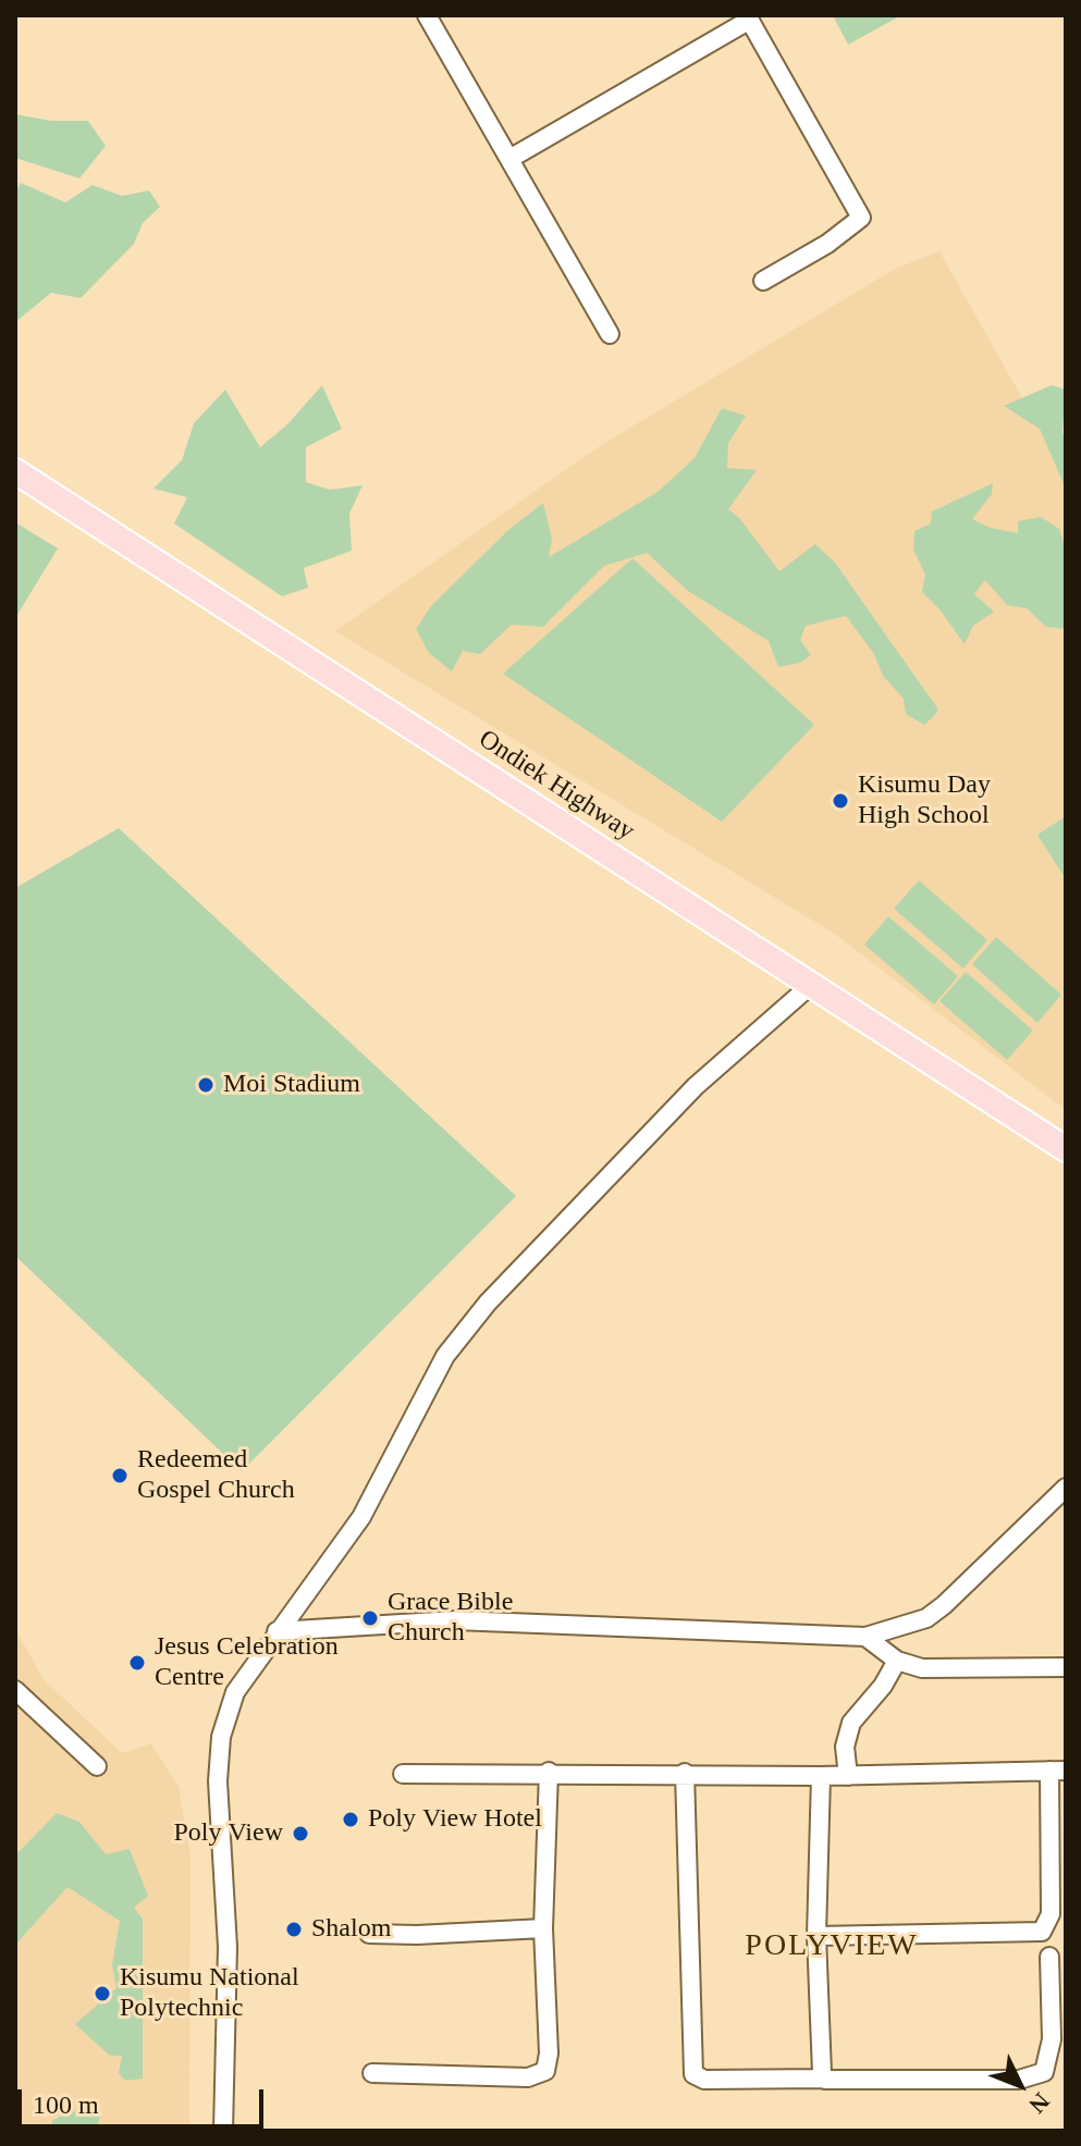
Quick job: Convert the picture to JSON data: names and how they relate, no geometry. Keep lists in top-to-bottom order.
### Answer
{
  "streets": {
    "main road": ["Ondiek Highway"]
  },
  "districts": ["POLYVIEW"],
  "places": [
    "Kisumu Day High School",
    "Moi Stadium",
    "Redeemed Gospel Church",
    "Grace Bible Church",
    "Jesus Celebration Centre",
    "Poly View Hotel",
    "Poly View",
    "Shalom",
    "Kisumu National Polytechnic"
  ],
  "scale_bar": "100 m",
  "north": "bottom right"
}
